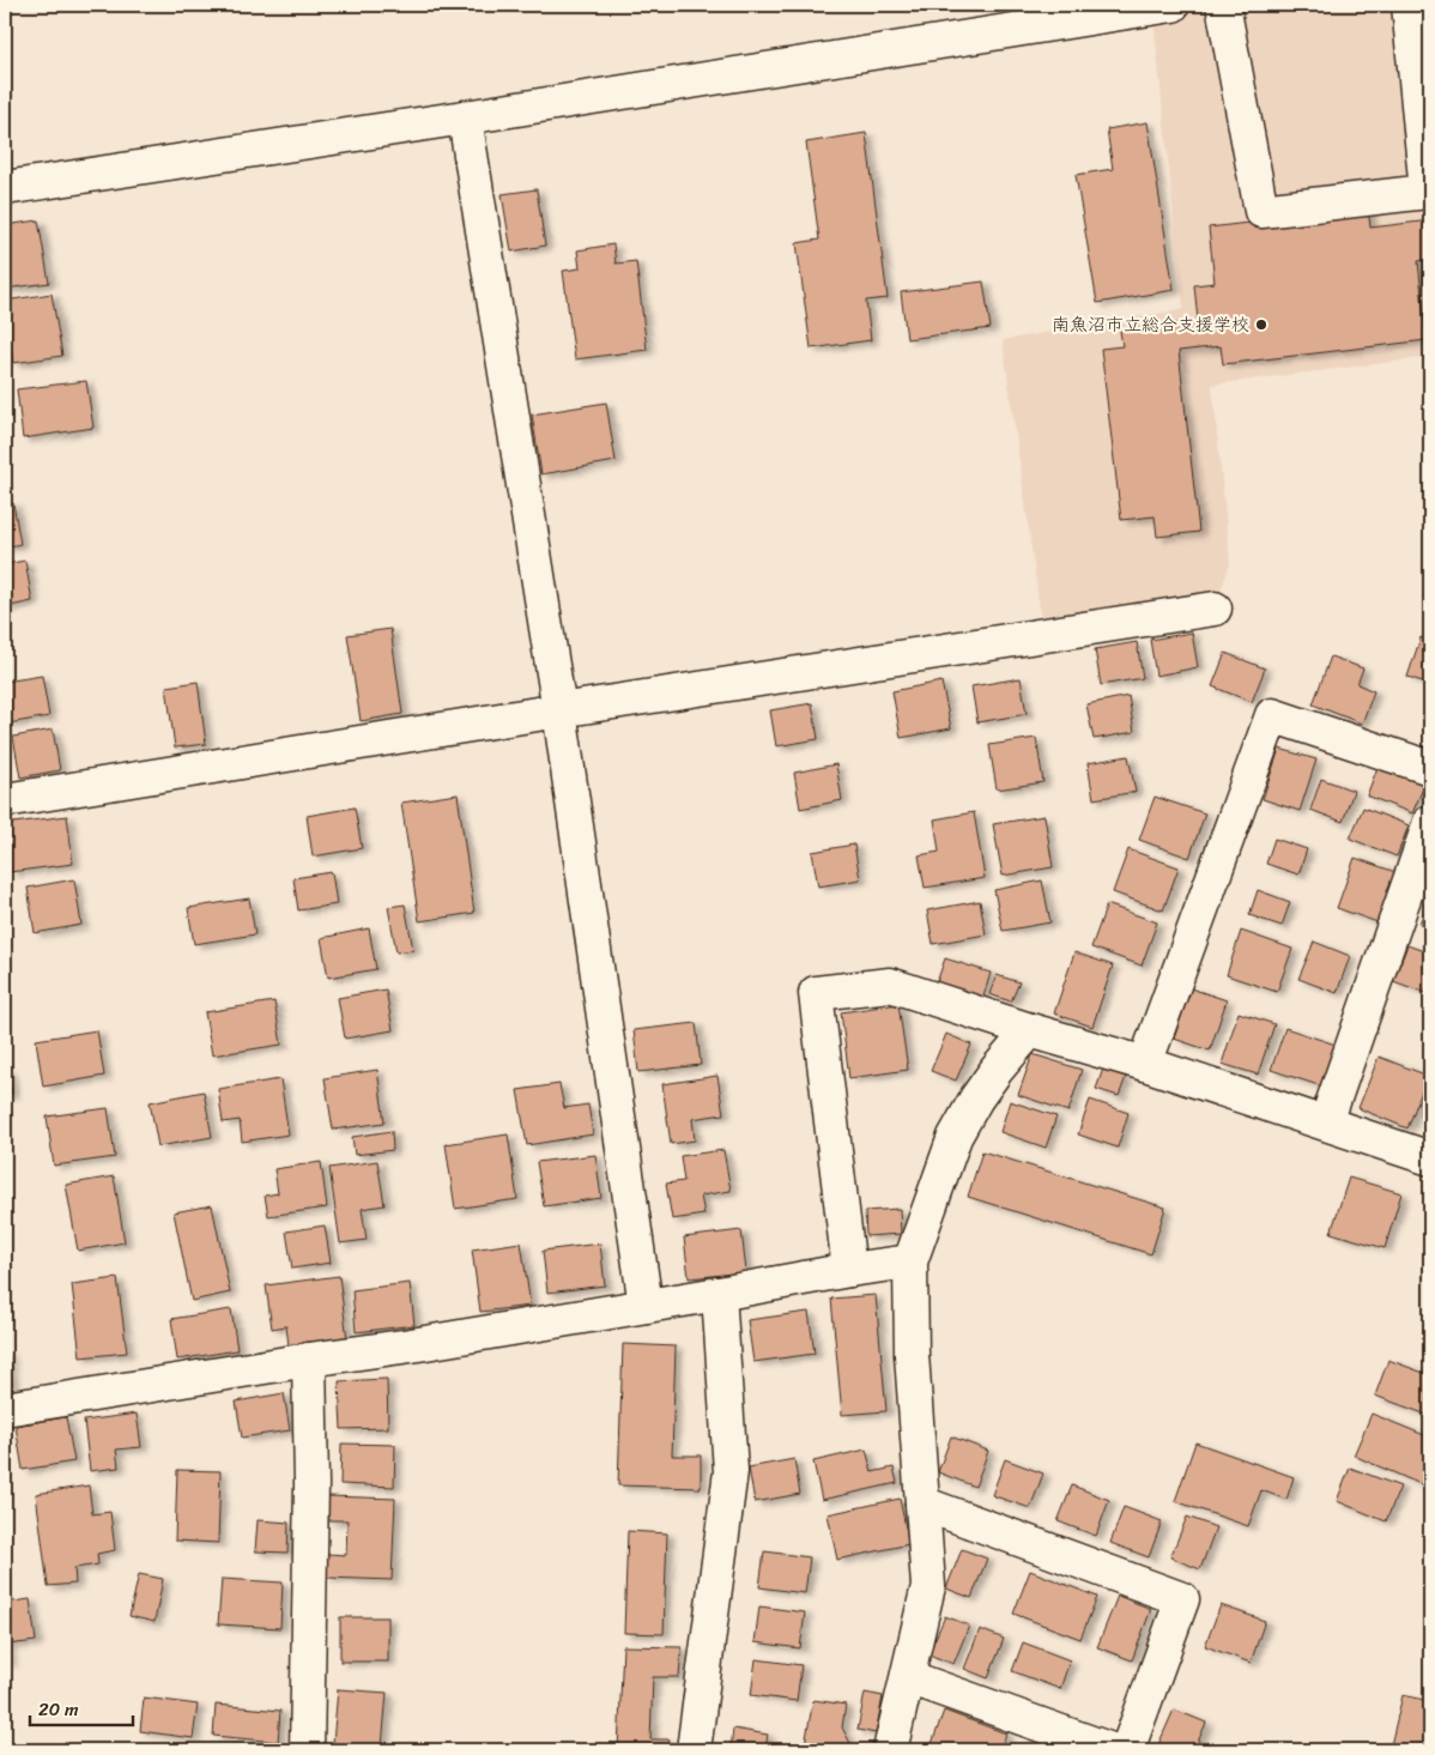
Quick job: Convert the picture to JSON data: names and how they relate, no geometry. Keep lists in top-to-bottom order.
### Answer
{
  "places": ["南魚沼市立総合支援学校"],
  "scale_bar": "20 m"
}
